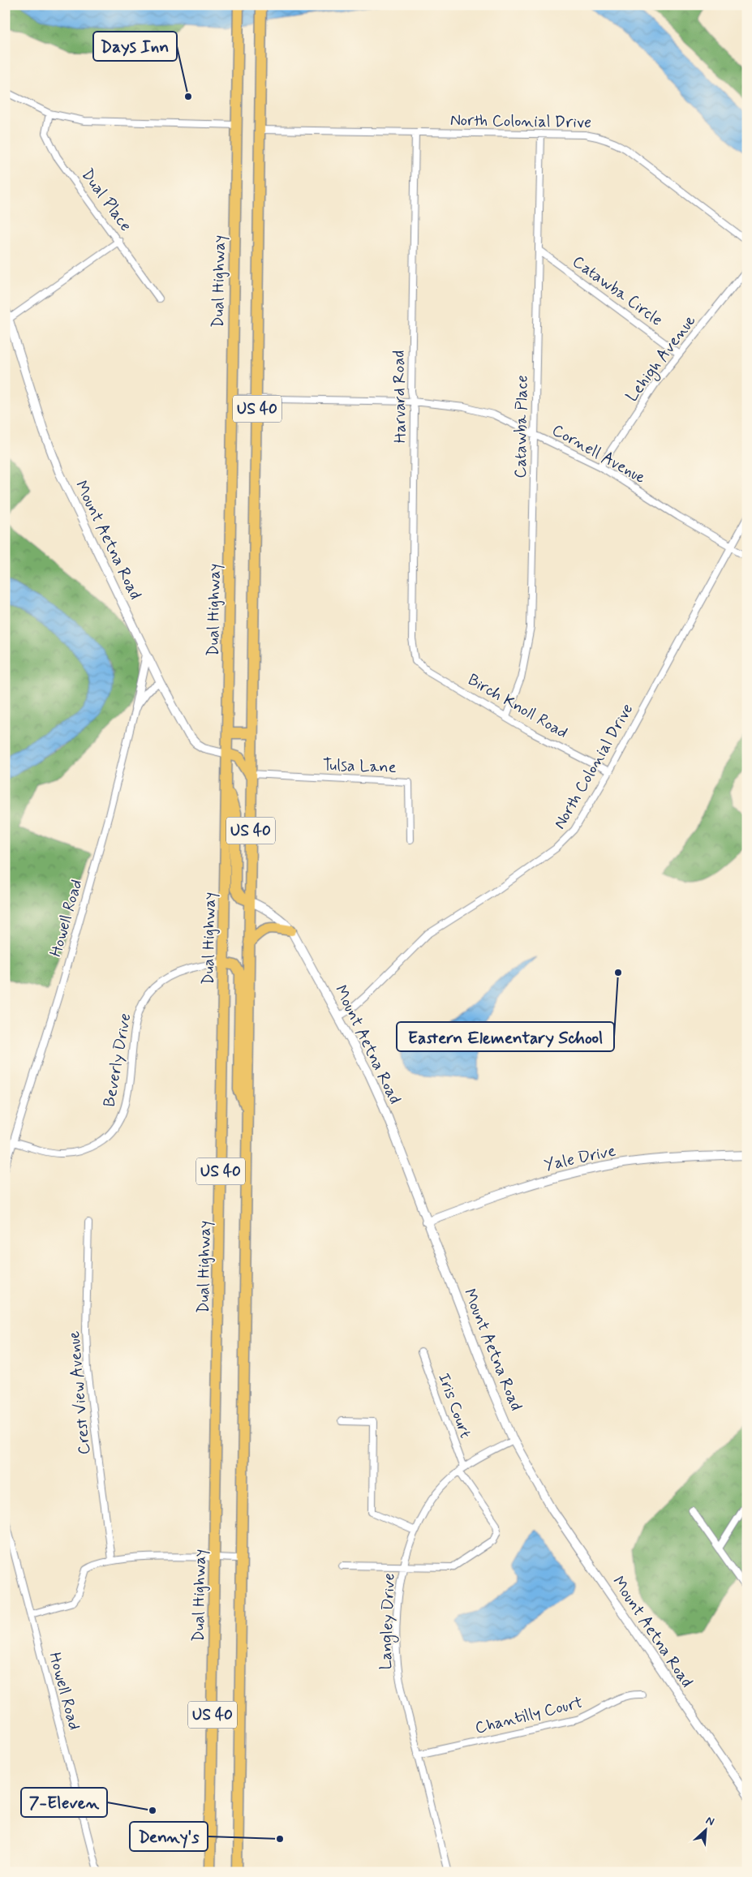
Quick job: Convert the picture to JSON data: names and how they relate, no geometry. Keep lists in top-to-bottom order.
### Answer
{
  "streets": {
    "main road": ["Dual Highway", "US 40"],
    "street": [
      "North Colonial Drive",
      "Dual Place",
      "Catawba Circle",
      "Lehigh Avenue",
      "Harvard Road",
      "Catawba Place",
      "Cornell Avenue",
      "Mount Aetna Road",
      "Birch Knoll Road",
      "Tulsa Lane",
      "Howell Road",
      "Beverly Drive",
      "Yale Drive",
      "Crest View Avenue",
      "Iris Court",
      "Langley Drive",
      "Chantilly Court"
    ]
  },
  "crossings": [
    ["North Colonial Drive", "Harvard Road"],
    ["North Colonial Drive", "US 40"],
    ["North Colonial Drive", "Catawba Place"],
    ["North Colonial Drive", "Cornell Avenue"],
    ["North Colonial Drive", "Mount Aetna Road"],
    ["North Colonial Drive", "Birch Knoll Road"],
    ["Dual Highway", "Cornell Avenue"],
    ["Dual Highway", "Mount Aetna Road"],
    ["Dual Highway", "Beverly Drive"],
    ["Catawba Circle", "Lehigh Avenue"],
    ["Catawba Circle", "Catawba Place"],
    ["Lehigh Avenue", "Cornell Avenue"],
    ["Harvard Road", "Cornell Avenue"],
    ["Harvard Road", "Birch Knoll Road"],
    ["US 40", "Cornell Avenue"],
    ["US 40", "Mount Aetna Road"],
    ["US 40", "Tulsa Lane"],
    ["Catawba Place", "Cornell Avenue"],
    ["Catawba Place", "Birch Knoll Road"],
    ["Mount Aetna Road", "Howell Road"],
    ["Mount Aetna Road", "Yale Drive"],
    ["Mount Aetna Road", "Langley Drive"],
    ["Howell Road", "Beverly Drive"],
    ["Iris Court", "Langley Drive"],
    ["Langley Drive", "Chantilly Court"]
  ],
  "places": [
    "Days Inn",
    "Eastern Elementary School",
    "7-Eleven",
    "Denny's"
  ],
  "north": "top right"
}
